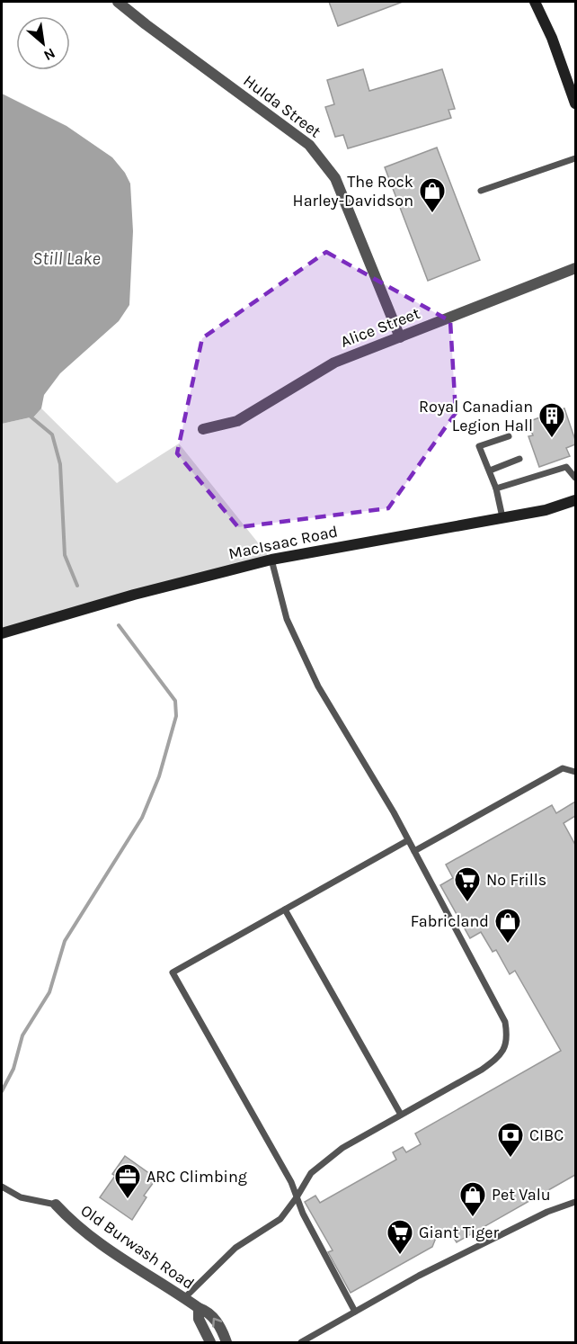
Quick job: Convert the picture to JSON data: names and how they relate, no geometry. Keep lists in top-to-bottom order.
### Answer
{
  "streets": {
    "street": [
      "Hulda Street",
      "Alice Street",
      "MacIsaac Road",
      "Old Burwash Road"
    ]
  },
  "crossings": [
    ["Hulda Street", "Alice Street"]
  ],
  "water": ["Still Lake"],
  "places": {
    "shop": ["The Rock Harley-Davidson", "Fabricland", "Pet Valu"],
    "building": ["Royal Canadian Legion Hall"],
    "supermarket": ["No Frills", "Giant Tiger"],
    "bank": ["CIBC"],
    "office": ["ARC Climbing"]
  },
  "north": "bottom right"
}
